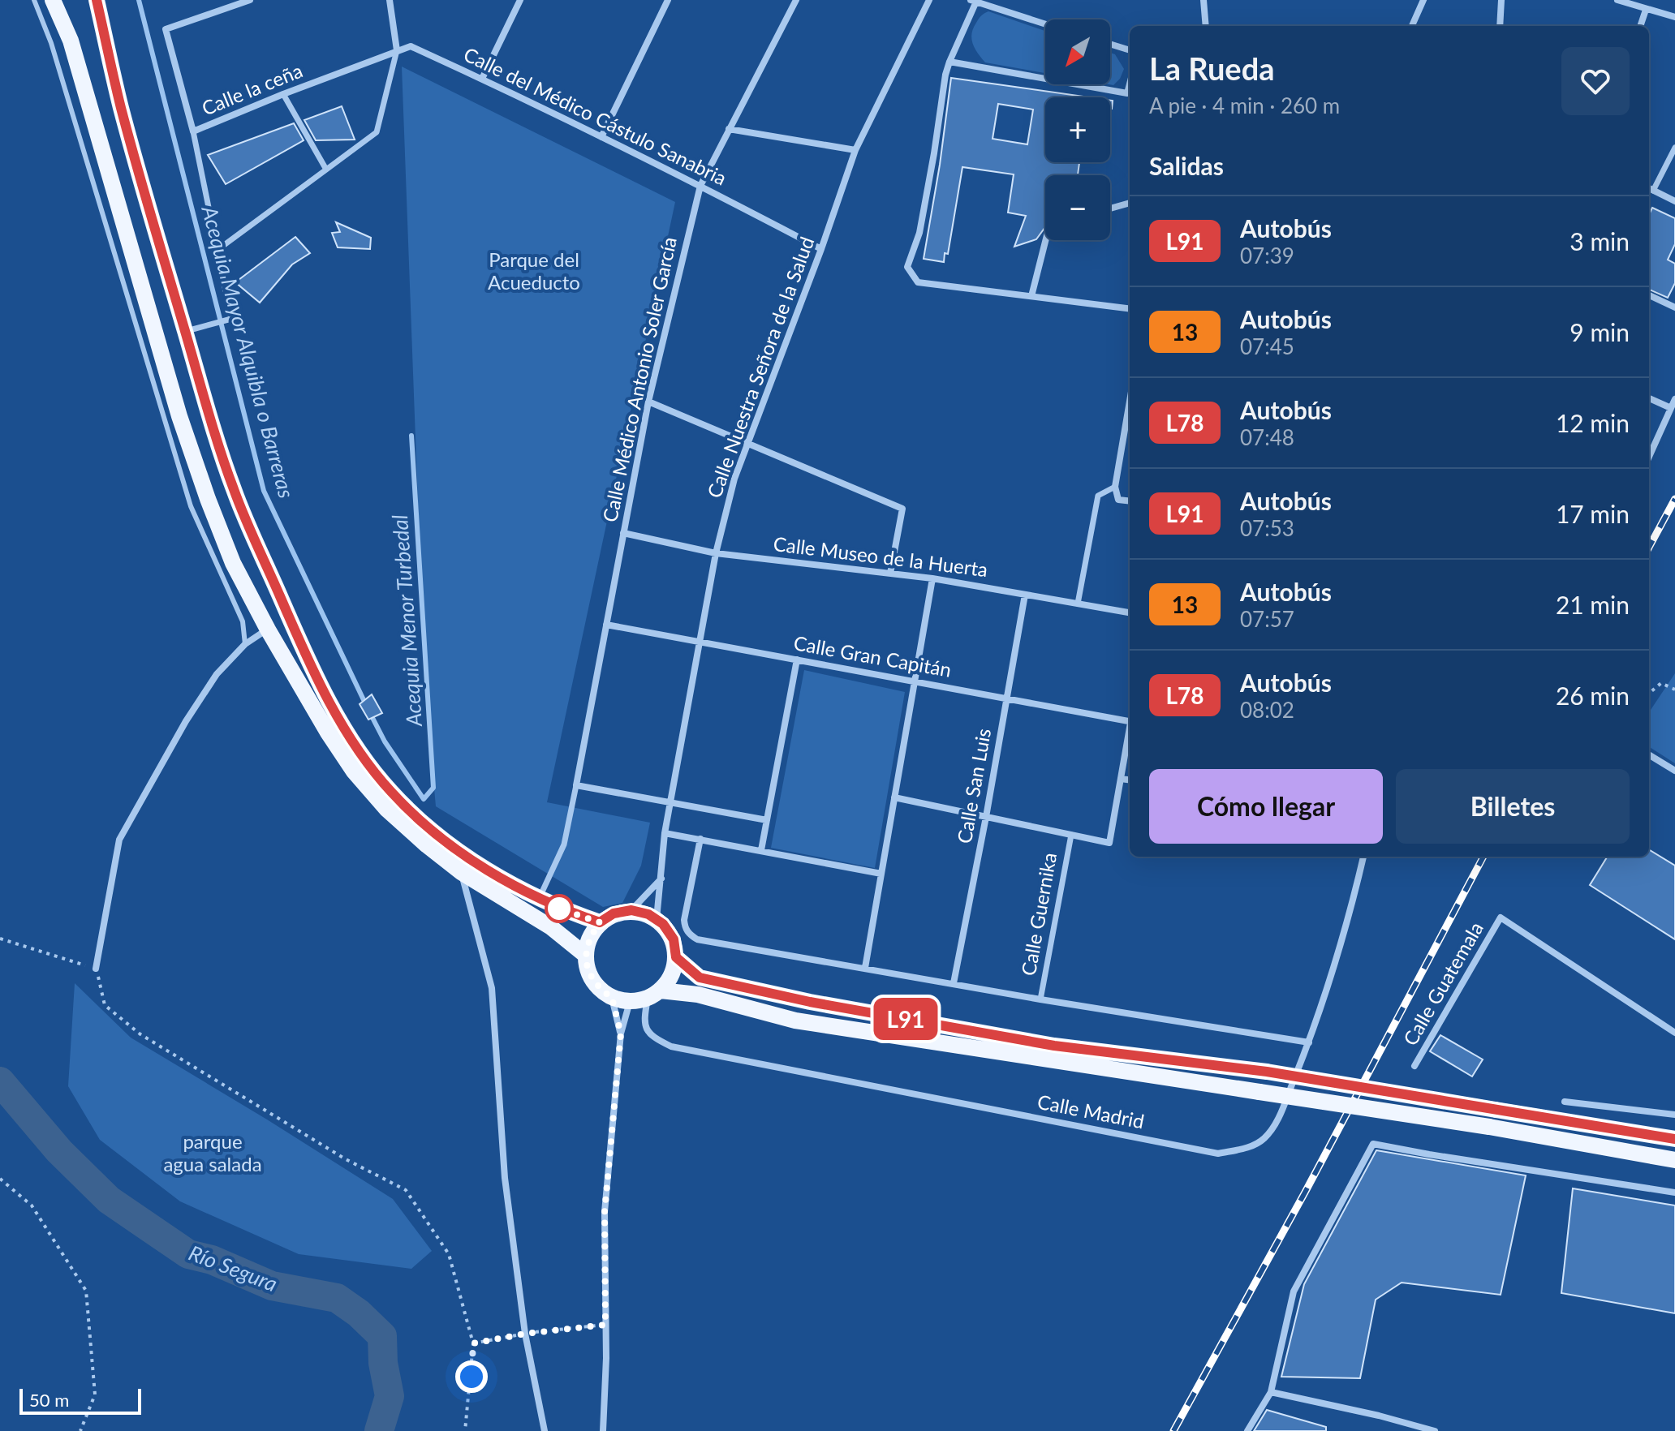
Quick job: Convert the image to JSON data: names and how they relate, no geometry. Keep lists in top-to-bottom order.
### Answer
{
  "streets": {
    "street": [
      "Calle la ceña",
      "Calle del Médico Cástulo Sanabria",
      "Calle Nuestra Señora de la Salud",
      "Calle Médico Antonio Soler García",
      "Calle Museo de la Huerta",
      "Calle Gran Capitán",
      "Calle San Luis",
      "Calle Guernika",
      "Calle Guatemala",
      "Calle Madrid"
    ]
  },
  "crossings": [
    ["Calle la ceña", "Calle del Médico Cástulo Sanabria"],
    ["Calle del Médico Cástulo Sanabria", "Calle Nuestra Señora de la Salud"],
    ["Calle del Médico Cástulo Sanabria", "Calle Médico Antonio Soler García"],
    ["Calle Nuestra Señora de la Salud", "Calle Museo de la Huerta"],
    ["Calle Nuestra Señora de la Salud", "Calle Gran Capitán"],
    ["Calle Nuestra Señora de la Salud", "Calle Madrid"],
    ["Calle Médico Antonio Soler García", "Calle Museo de la Huerta"],
    ["Calle Médico Antonio Soler García", "Calle Gran Capitán"],
    ["Calle Museo de la Huerta", "Calle San Luis"],
    ["Calle Gran Capitán", "Calle San Luis"]
  ],
  "water": ["Acequia Mayor Alquibla o Barreras", "Acequia Menor Turbedal", "Río Segura"],
  "parks": ["Parque del Acueducto", "parque agua salada"],
  "lines": ["bus line L91"],
  "scale_bar": "50 m",
  "north": "bottom left",
  "page": {
    "on_map": "L91",
    "map_buttons": ["+", "−"],
    "heading": [
      ["La Rueda", "A pie · 4 min · 260 m"],
      "Salidas"
    ],
    "list": [
      {
        "mark": "L91",
        "name": "Autobús",
        "note": "07:39",
        "value": "3 min"
      },
      {
        "mark": "13",
        "name": "Autobús",
        "note": "07:45",
        "value": "9 min"
      },
      {
        "mark": "L78",
        "name": "Autobús",
        "note": "07:48",
        "value": "12 min"
      },
      {
        "mark": "L91",
        "name": "Autobús",
        "note": "07:53",
        "value": "17 min"
      },
      {
        "mark": "13",
        "name": "Autobús",
        "note": "07:57",
        "value": "21 min"
      },
      {
        "mark": "L78",
        "name": "Autobús",
        "note": "08:02",
        "value": "26 min"
      }
    ],
    "buttons": ["Cómo llegar", "Billetes"],
    "scale": "50 m"
  }
}
